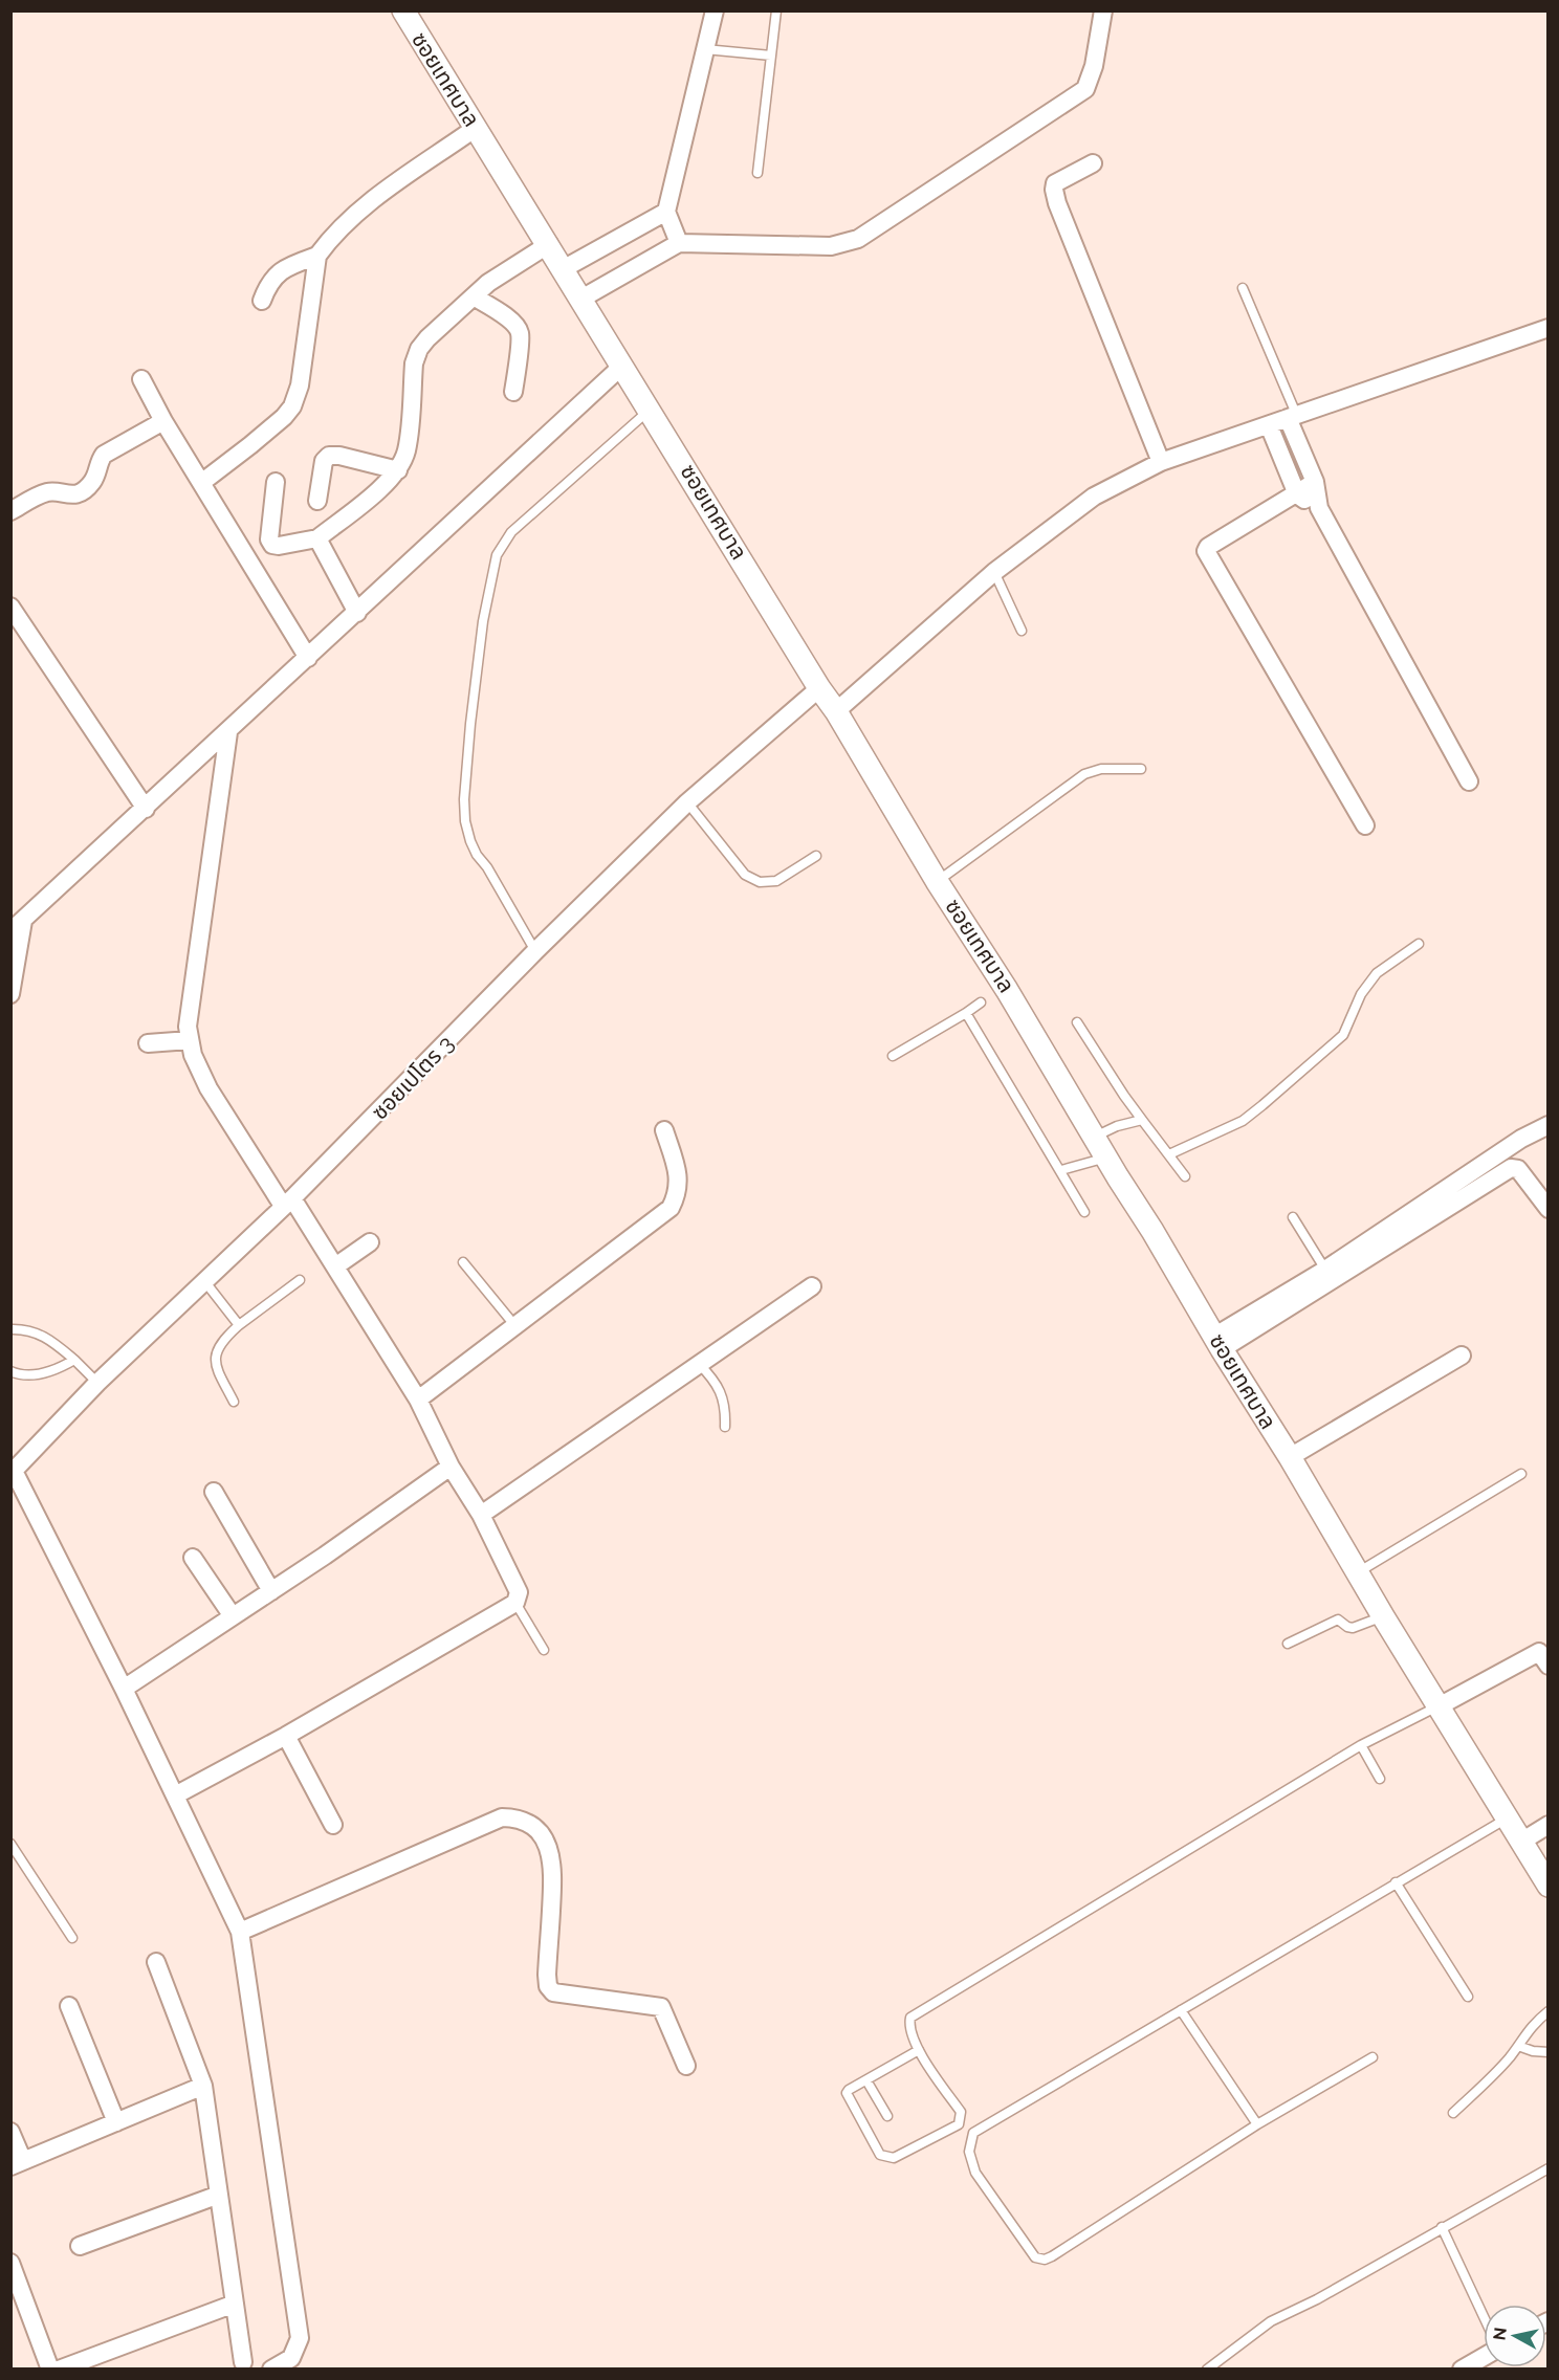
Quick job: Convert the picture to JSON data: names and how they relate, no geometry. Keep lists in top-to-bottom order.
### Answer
{
  "streets": {
    "street": ["ซอยเทศบาล", "ซอยเปโตร 3"]
  },
  "crossings": [
    ["ซอยเทศบาล", "ซอยเปโตร 3"]
  ],
  "north": "left"
}
